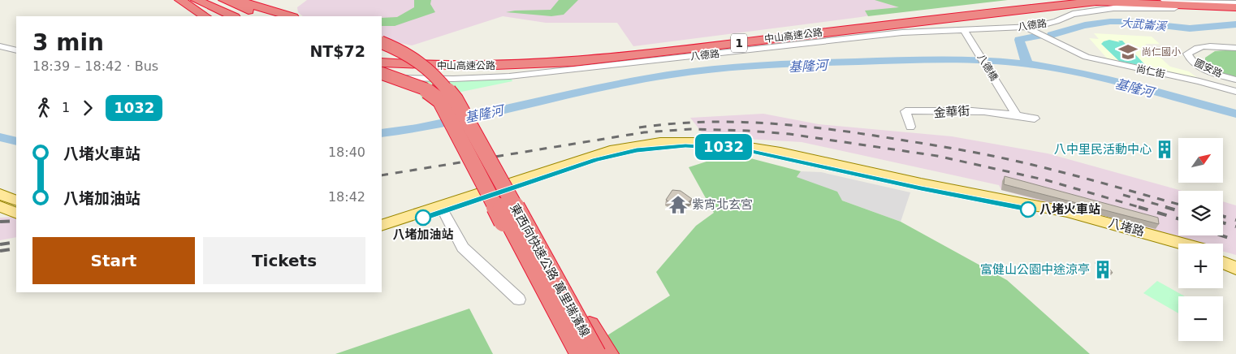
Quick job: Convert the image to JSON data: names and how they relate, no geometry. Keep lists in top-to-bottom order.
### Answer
{
  "streets": {
    "highway": ["中山高速公路", "1", "東西向快速公路 萬里瑞濱線"],
    "main road": ["八堵路"],
    "street": [
      "八德路",
      "八德橋",
      "國安路",
      "尚仁街",
      "金華街"
    ]
  },
  "crossings": [
    ["八德路", "中山高速公路"],
    ["八德路", "八德橋"],
    ["八德路", "尚仁街"],
    ["八德橋", "金華街"]
  ],
  "water": ["大武崙溪", "基隆河"],
  "places": {
    "school or university": ["尚仁國小"],
    "building": ["八中里民活動中心", "富健山公園中途涼亭"],
    "temple": ["紫宵北玄宮"],
    "other": ["八堵火車站", "八堵加油站"]
  },
  "lines": ["bus line 1032"],
  "north": "top right",
  "page": {
    "on_map": "1032",
    "heading": ["3 min", "18:39 – 18:42 · Bus", "NT$72"],
    "legs": ["1", "1032"],
    "list": [
      {
        "name": "八堵火車站",
        "value": "18:40"
      },
      {
        "name": "八堵加油站",
        "value": "18:42"
      }
    ],
    "map_buttons": ["+", "−"],
    "buttons": ["Start", "Tickets"]
  }
}
